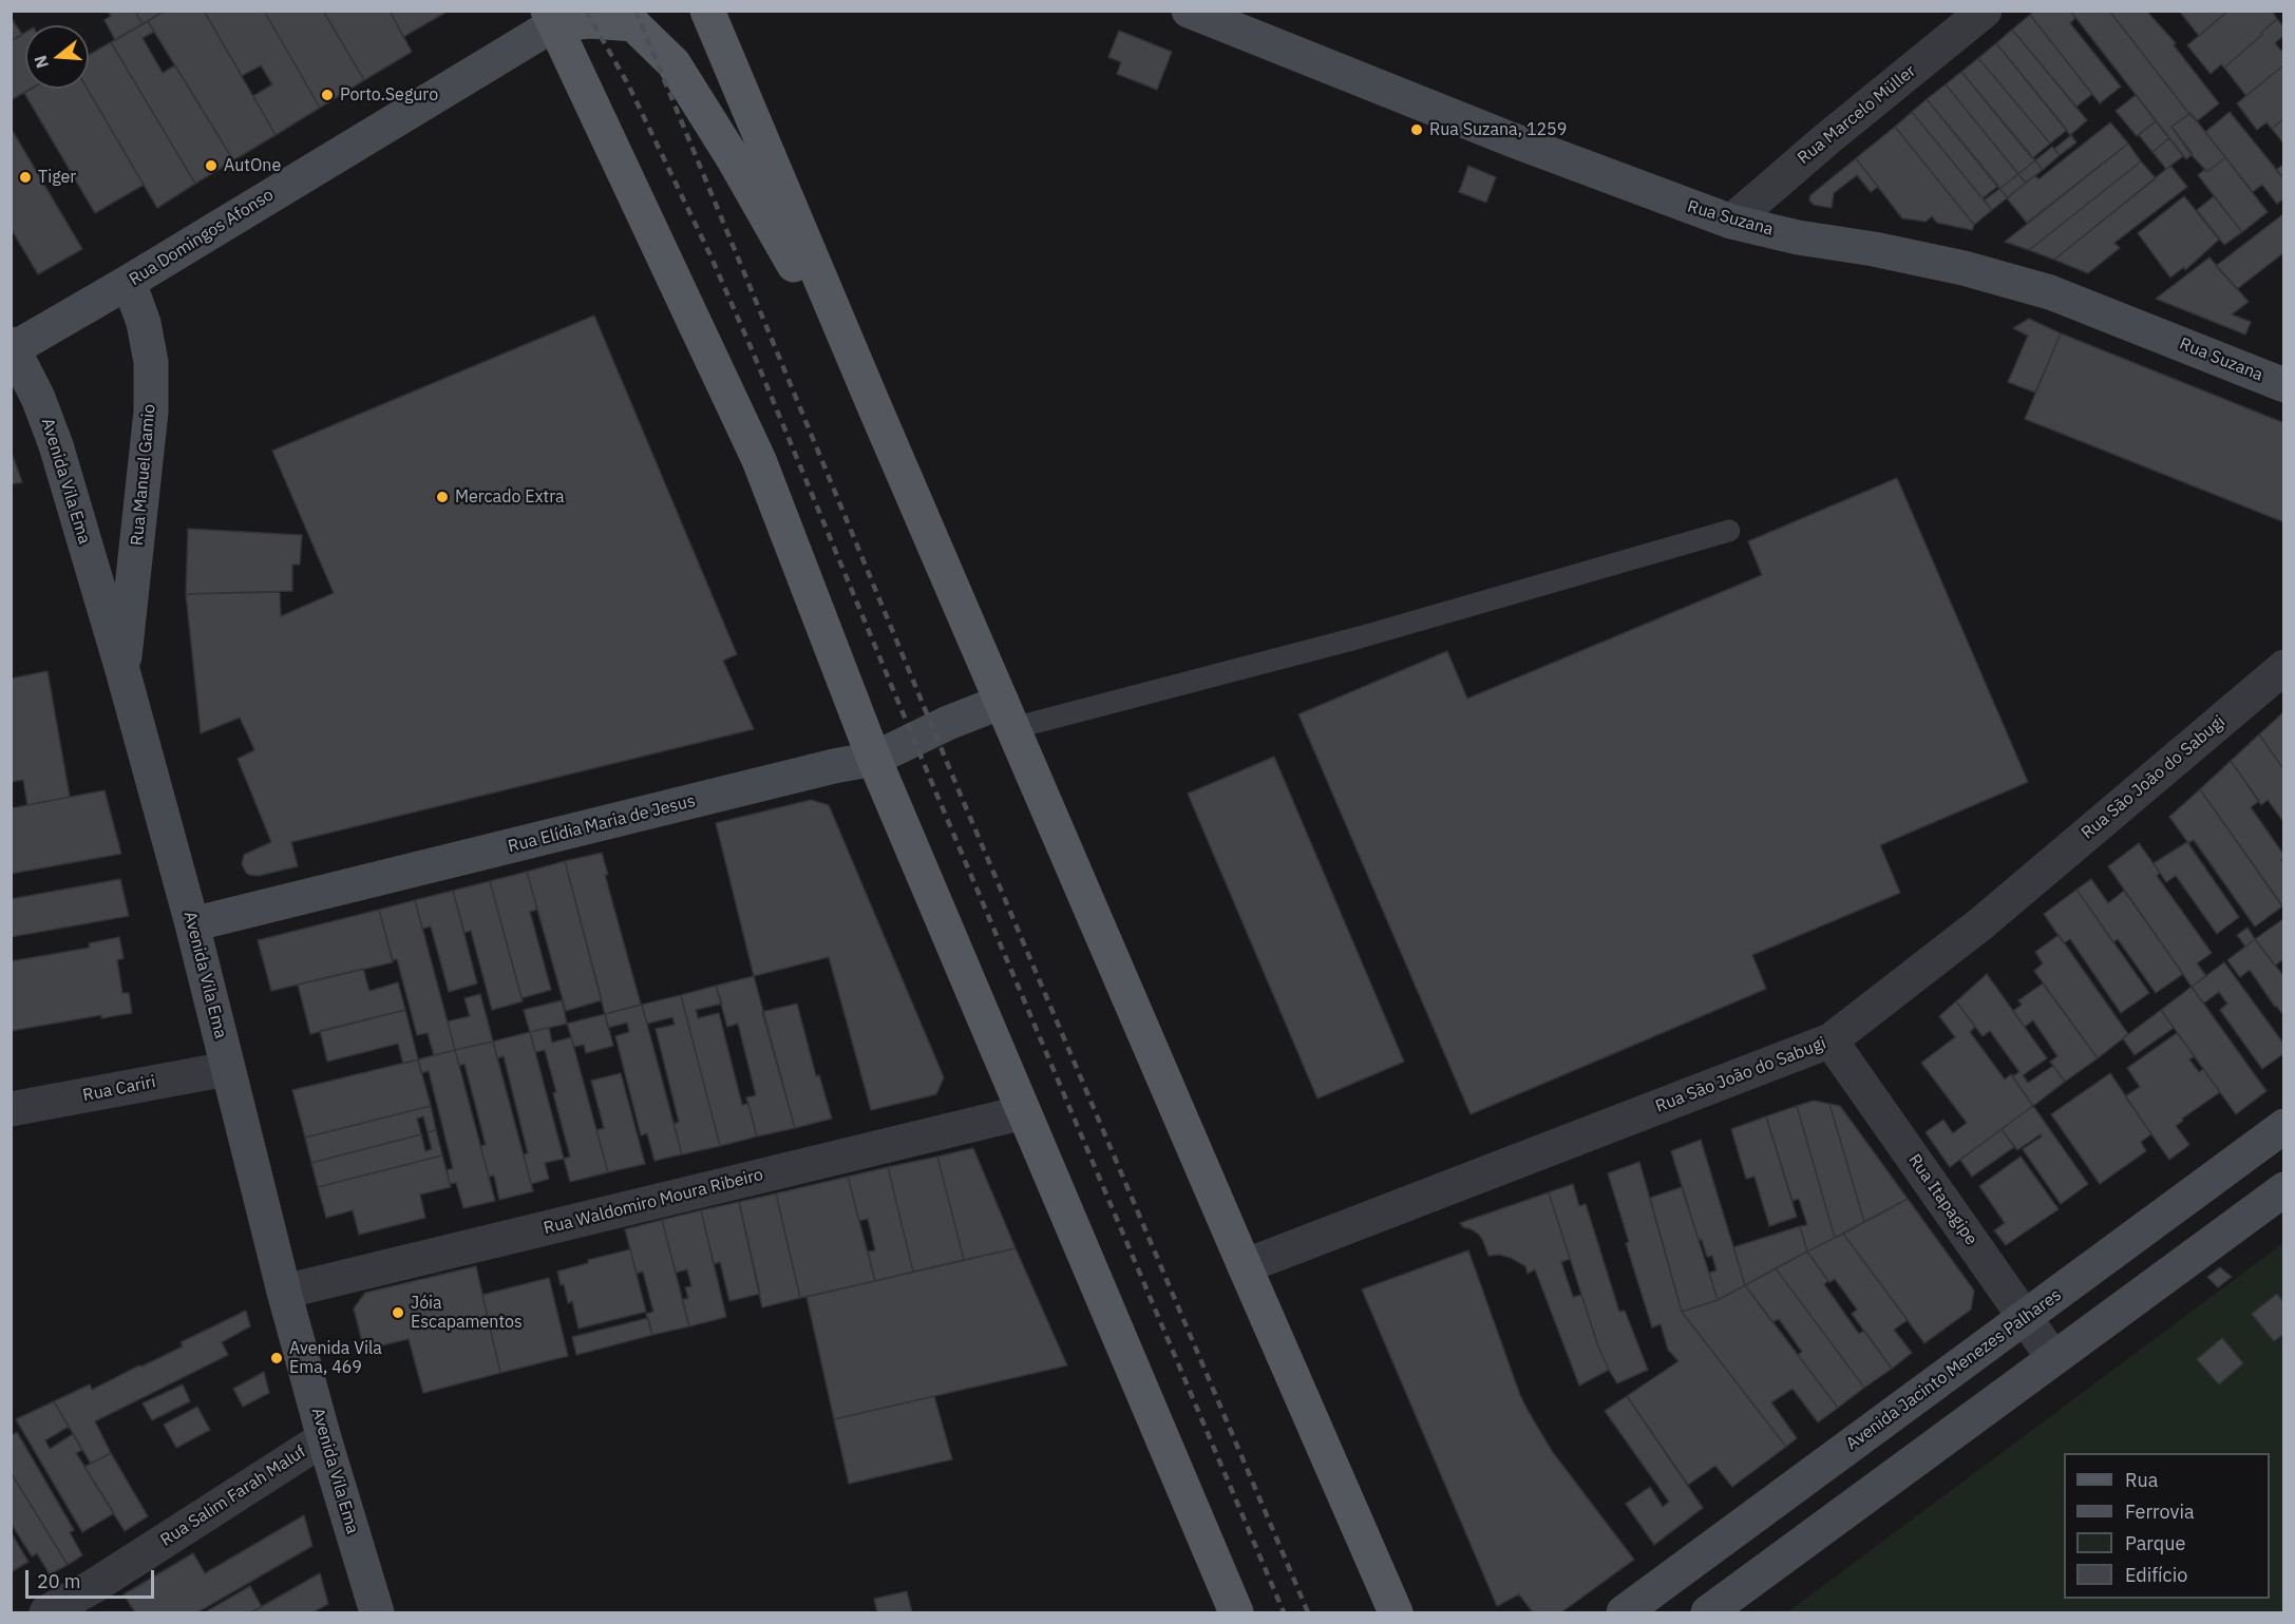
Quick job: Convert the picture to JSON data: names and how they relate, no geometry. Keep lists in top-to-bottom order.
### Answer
{
  "streets": {
    "main road": [
      "Rua Suzana",
      "Rua Domingos Afonso",
      "Rua Manuel Gamio",
      "Avenida Vila Ema",
      "Rua Elídia Maria de Jesus",
      "Avenida Jacinto Menezes Palhares"
    ],
    "street": [
      "Rua Marcelo Müller",
      "Rua São João do Sabugi",
      "Rua Cariri",
      "Rua Itapagipe",
      "Rua Waldomiro Moura Ribeiro",
      "Rua Salim Farah Maluf"
    ]
  },
  "crossings": [
    ["Rua Marcelo Müller", "Rua Suzana"],
    ["Rua Domingos Afonso", "Rua Manuel Gamio"],
    ["Rua Domingos Afonso", "Avenida Vila Ema"],
    ["Rua Manuel Gamio", "Avenida Vila Ema"],
    ["Avenida Vila Ema", "Rua Elídia Maria de Jesus"],
    ["Avenida Vila Ema", "Rua Cariri"],
    ["Avenida Vila Ema", "Rua Waldomiro Moura Ribeiro"],
    ["Avenida Vila Ema", "Rua Salim Farah Maluf"],
    ["Rua São João do Sabugi", "Rua Itapagipe"],
    ["Rua Itapagipe", "Avenida Jacinto Menezes Palhares"]
  ],
  "places": [
    "Porto.Seguro",
    "Rua Suzana, 1259",
    "AutOne",
    "Tiger",
    "Mercado Extra",
    "Jóia Escapamentos",
    "Avenida Vila Ema, 469"
  ],
  "legend": [
    "Rua",
    "Ferrovia",
    "Parque",
    "Edifício"
  ],
  "scale_bar": "20 m",
  "north": "left"
}
